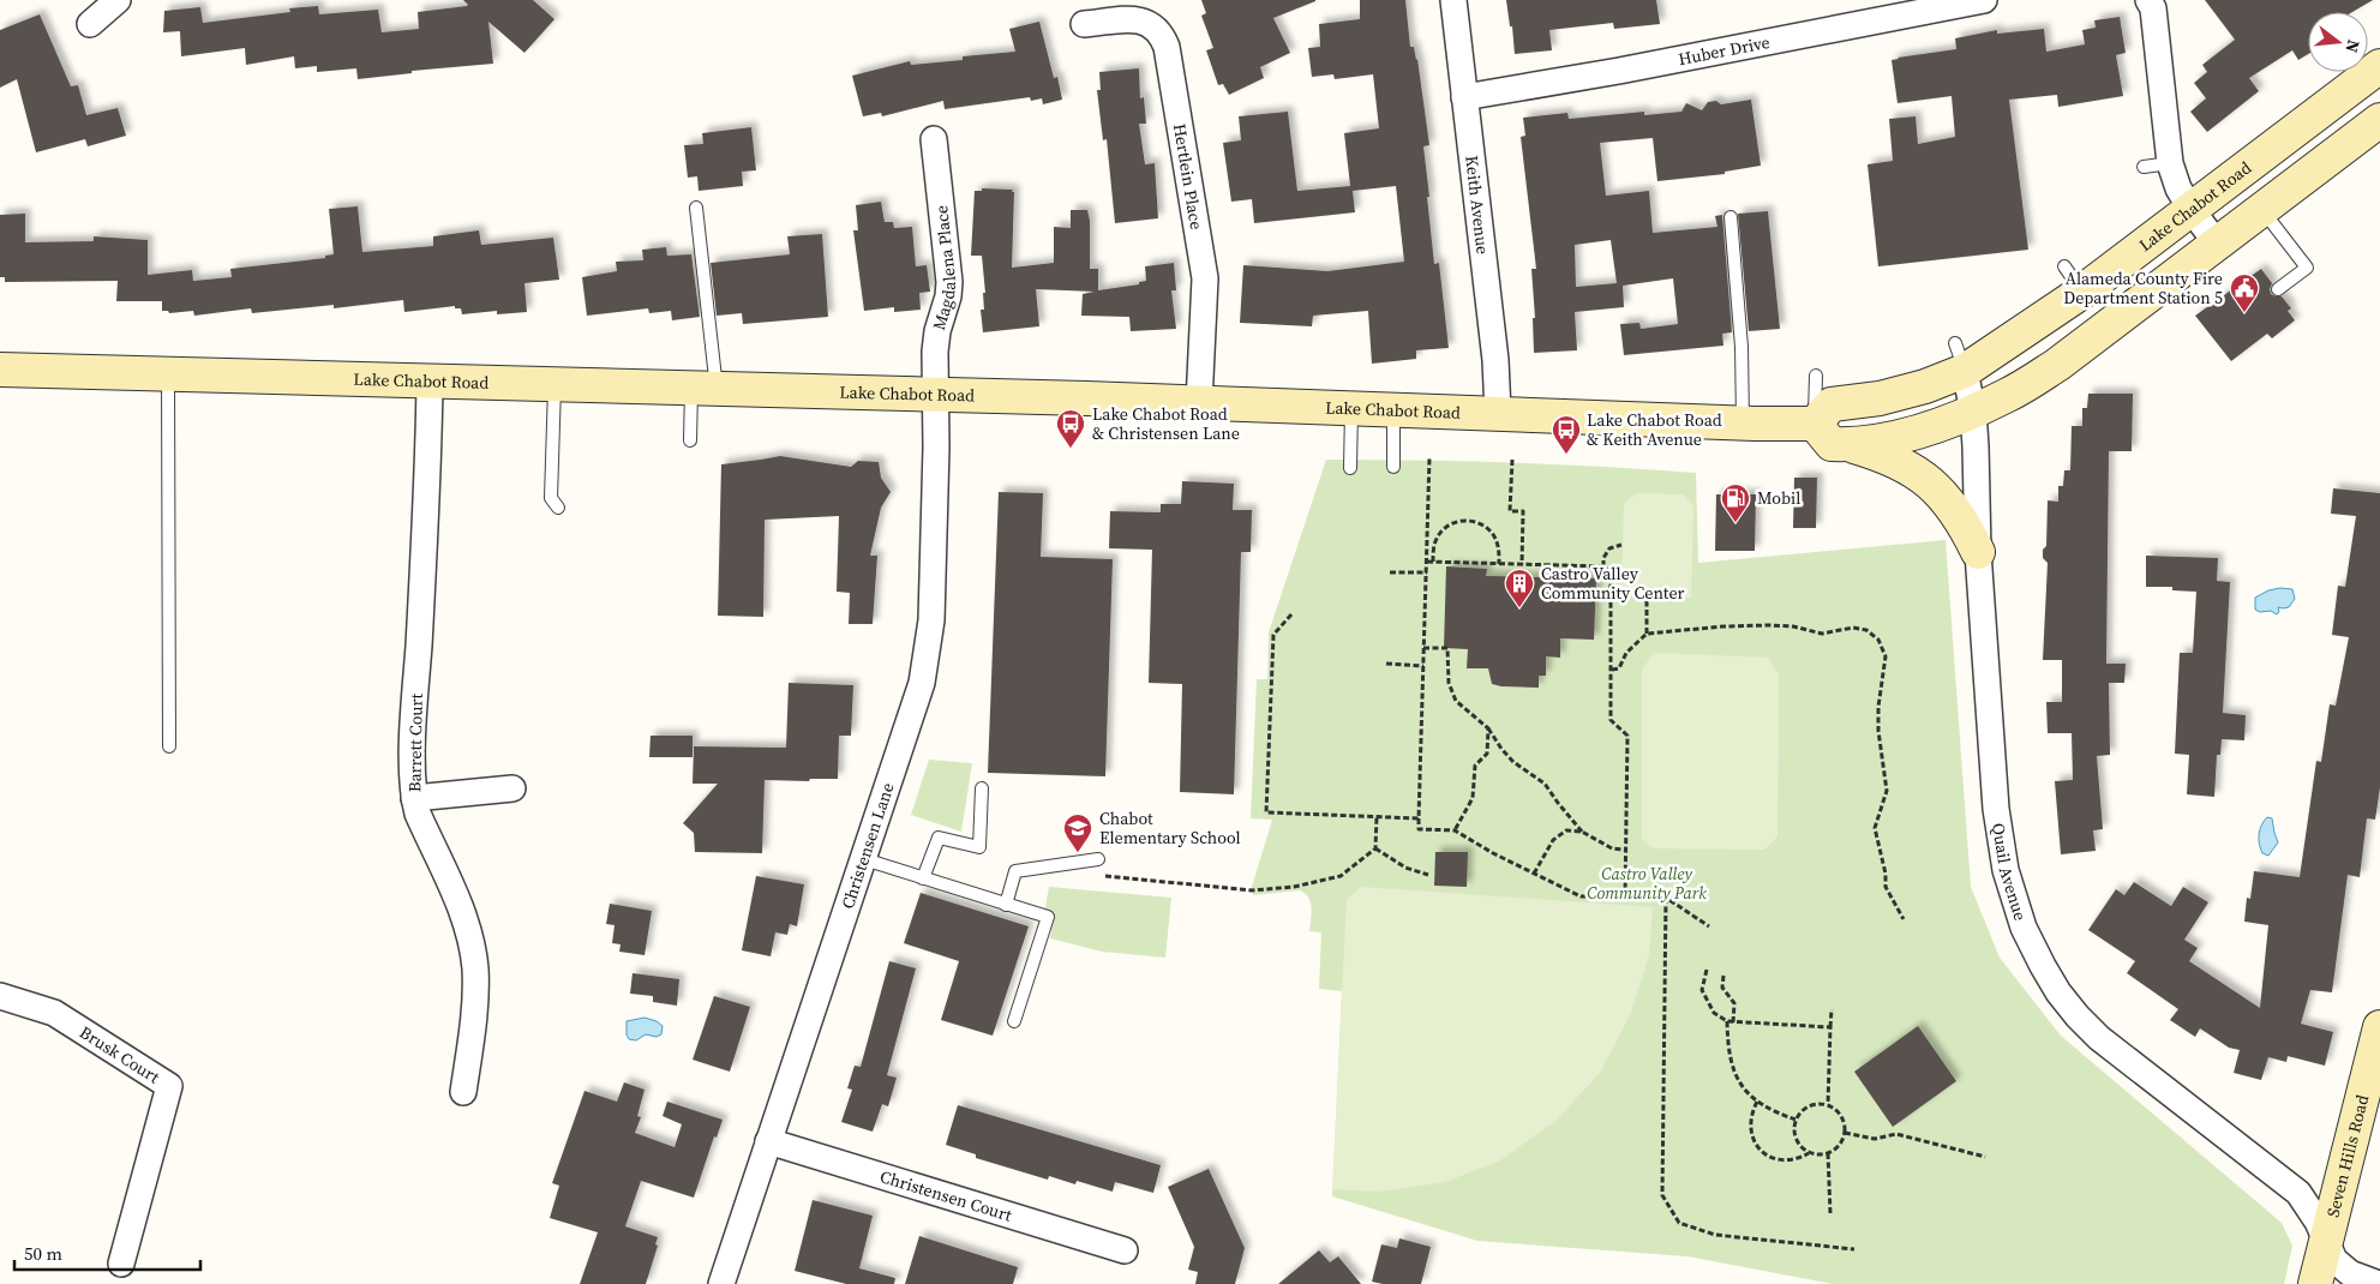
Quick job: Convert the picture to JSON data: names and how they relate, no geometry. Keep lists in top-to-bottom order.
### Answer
{
  "streets": {
    "main road": ["Lake Chabot Road", "Seven Hills Road"],
    "street": [
      "Huber Drive",
      "Hertlein Place",
      "Keith Avenue",
      "Magdalena Place",
      "Barrett Court",
      "Christensen Lane",
      "Quail Avenue",
      "Brusk Court",
      "Christensen Court"
    ]
  },
  "crossings": [
    ["Huber Drive", "Keith Avenue"],
    ["Hertlein Place", "Lake Chabot Road"],
    ["Keith Avenue", "Lake Chabot Road"],
    ["Lake Chabot Road", "Magdalena Place"],
    ["Lake Chabot Road", "Barrett Court"],
    ["Lake Chabot Road", "Christensen Lane"],
    ["Lake Chabot Road", "Quail Avenue"],
    ["Magdalena Place", "Christensen Lane"],
    ["Christensen Lane", "Christensen Court"],
    ["Quail Avenue", "Seven Hills Road"]
  ],
  "parks": ["Castro Valley Community Park"],
  "places": {
    "public building": ["Alameda County Fire Department Station 5"],
    "bus stop": ["Lake Chabot Road & Christensen Lane", "Lake Chabot Road & Keith Avenue"],
    "fuel station": ["Mobil"],
    "building": ["Castro Valley Community Center"],
    "school or university": ["Chabot Elementary School"]
  },
  "scale_bar": "50 m",
  "north": "right"
}
